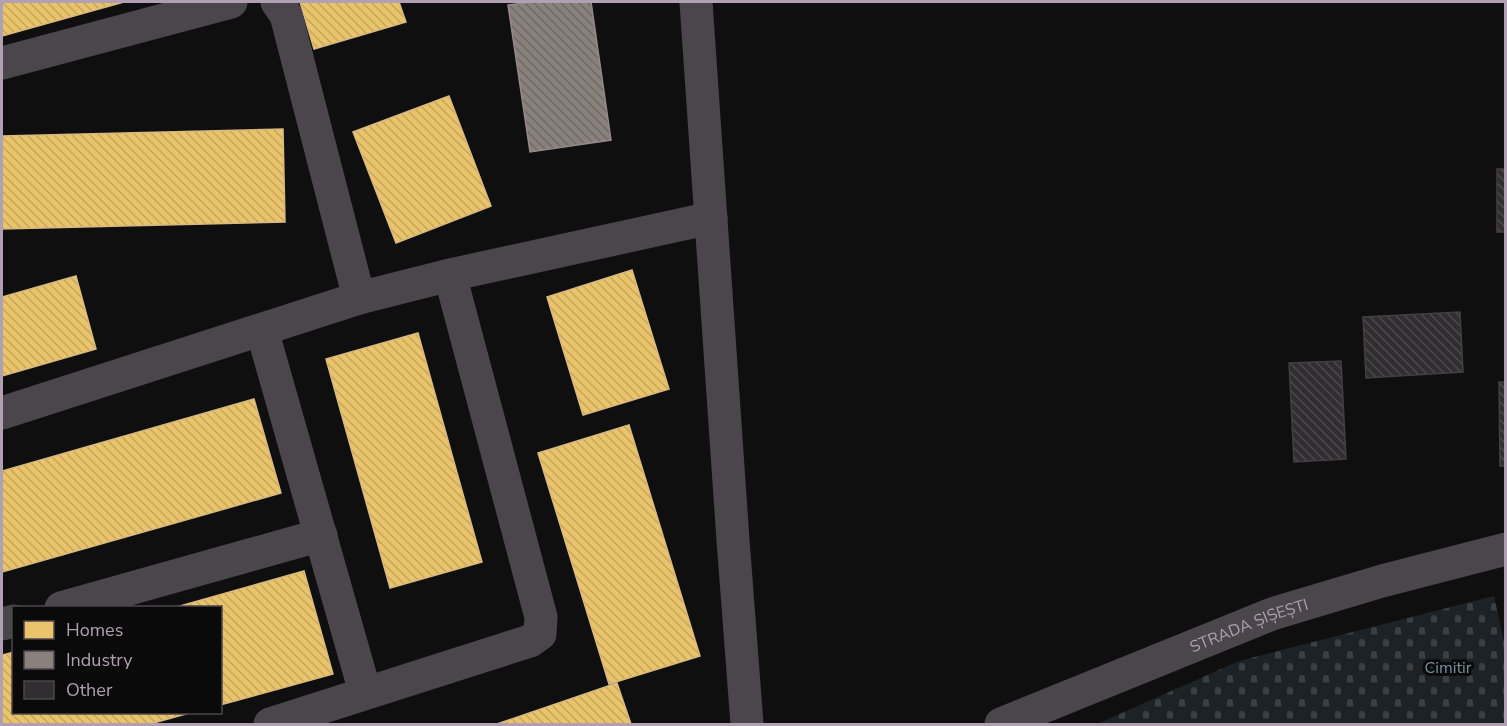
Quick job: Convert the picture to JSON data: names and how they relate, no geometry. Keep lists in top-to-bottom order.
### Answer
{
  "streets": {
    "street": ["STRADA ȘIȘEȘTI"]
  },
  "parks": ["Cimitir"],
  "legend": ["Homes", "Industry", "Other"]
}
